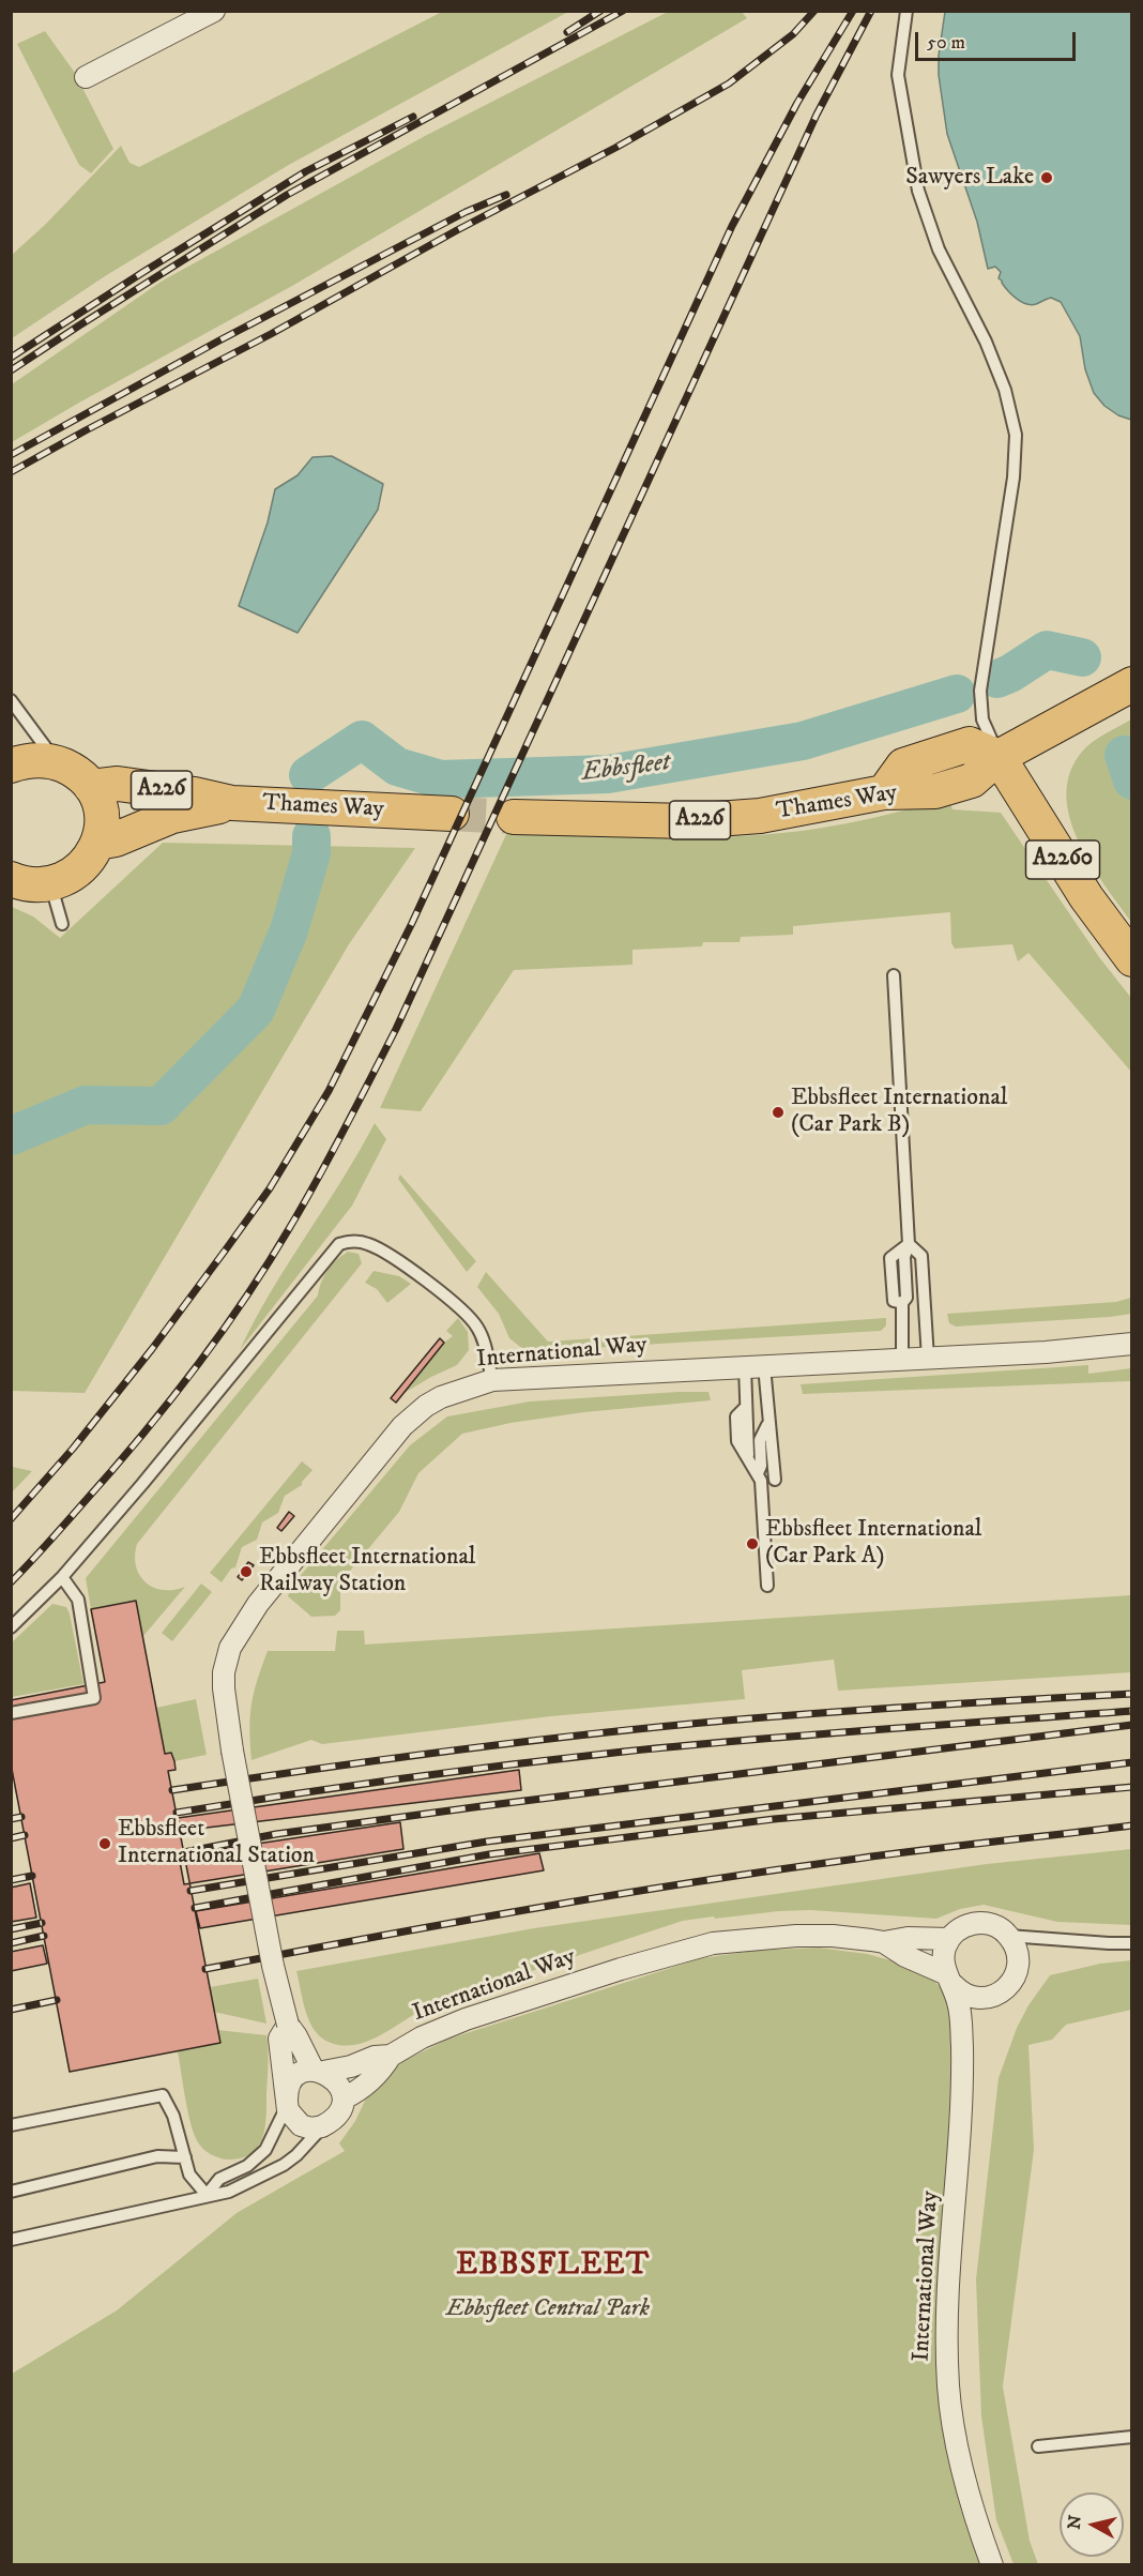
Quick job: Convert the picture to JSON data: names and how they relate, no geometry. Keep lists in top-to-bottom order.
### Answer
{
  "streets": {
    "main road": ["A226", "Thames Way", "A2260"],
    "street": ["International Way"]
  },
  "crossings": [
    ["Thames Way", "A2260"]
  ],
  "districts": ["EBBSFLEET"],
  "water": ["Ebbsfleet"],
  "parks": ["Ebbsfleet Central Park"],
  "places": [
    "Sawyers Lake",
    "Ebbsfleet International (Car Park B)",
    "Ebbsfleet International (Car Park A)",
    "Ebbsfleet International Railway Station",
    "Ebbsfleet International Station"
  ],
  "scale_bar": "50 m",
  "north": "left"
}
